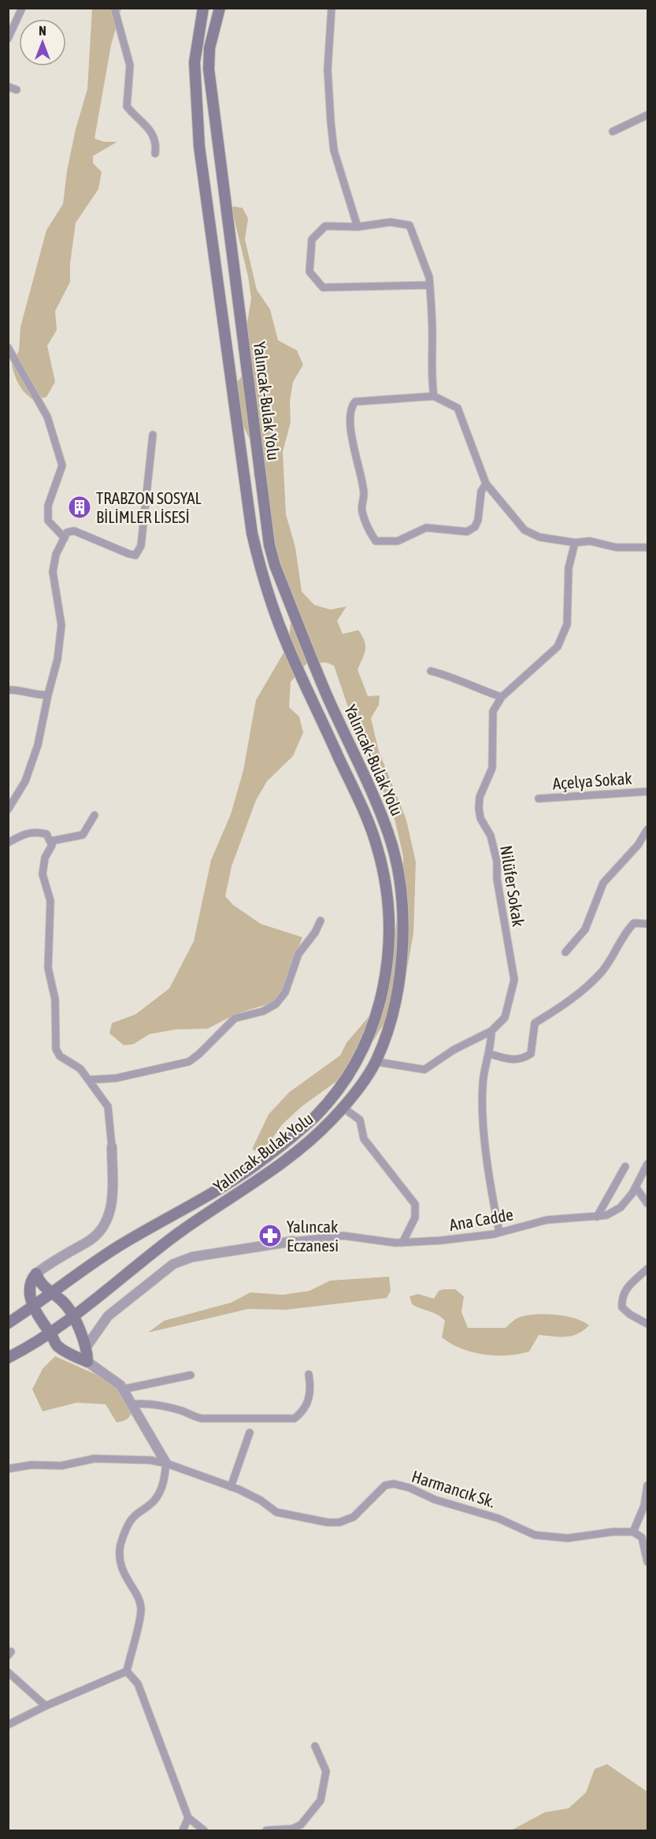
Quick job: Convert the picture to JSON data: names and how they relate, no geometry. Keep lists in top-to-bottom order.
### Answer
{
  "streets": {
    "main road": ["Yalıncak-Bulak Yolu"],
    "street": [
      "Açelya Sokak",
      "Nilüfer Sokak",
      "Ana Cadde",
      "Harmancık Sk."
    ]
  },
  "places": {
    "building": ["TRABZON SOSYAL BİLİMLER LİSESİ"],
    "pharmacy": ["Yalıncak Eczanesi"]
  },
  "north": "top"
}
